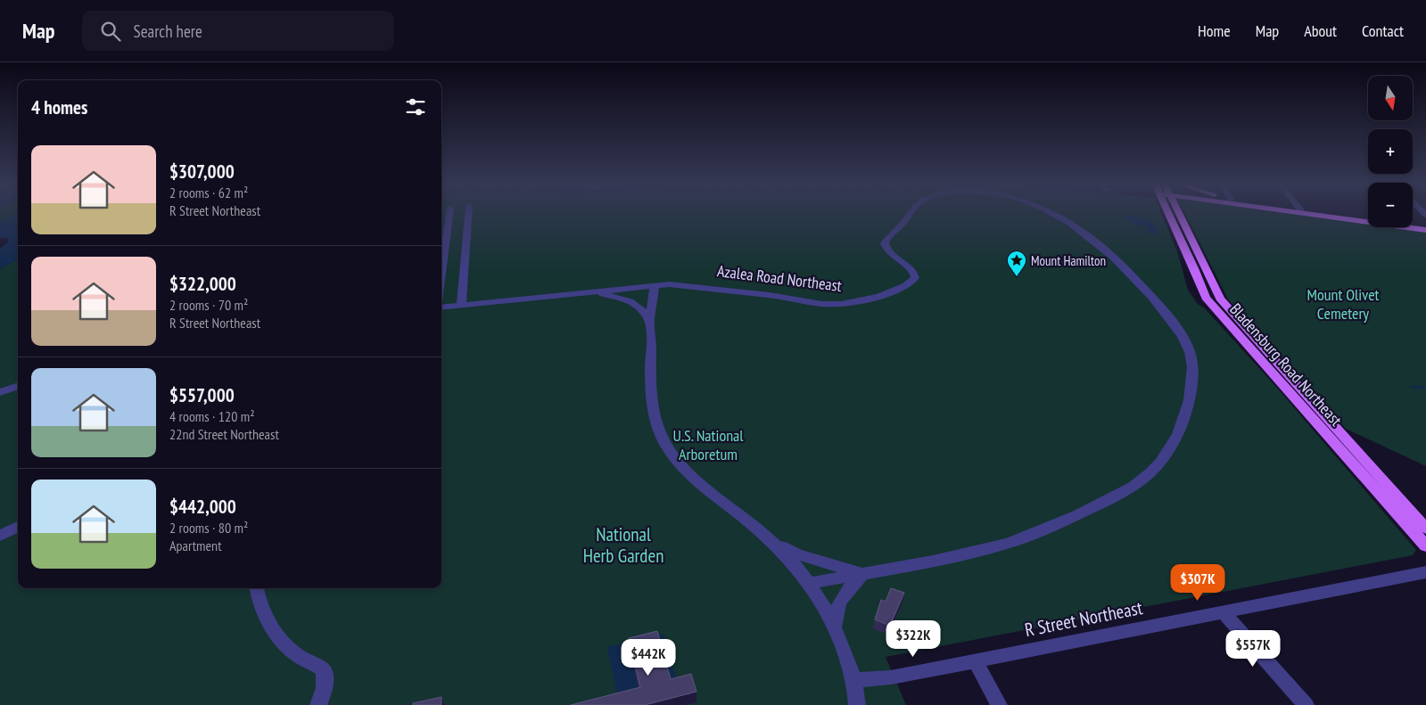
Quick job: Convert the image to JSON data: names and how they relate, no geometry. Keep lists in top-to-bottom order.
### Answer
{
  "streets": {
    "main road": ["Bladensburg Road Northeast"],
    "street": ["Azalea Road Northeast", "R Street Northeast"]
  },
  "parks": ["Mount Olivet Cemetery", "U.S. National Arboretum", "National Herb Garden"],
  "places": {
    "place": ["Mount Hamilton"]
  },
  "north": "bottom",
  "page": {
    "header": "Map",
    "search": "Search here",
    "nav": [
      "Home",
      "Map",
      "About",
      "Contact"
    ],
    "map_buttons": ["+", "−"],
    "heading": "4 homes",
    "list": [
      {
        "name": "$307,000",
        "note": "2 rooms · 62 m² · R Street Northeast"
      },
      {
        "name": "$322,000",
        "note": "2 rooms · 70 m² · R Street Northeast"
      },
      {
        "name": "$557,000",
        "note": "4 rooms · 120 m² · 22nd Street Northeast"
      },
      {
        "name": "$442,000",
        "note": "2 rooms · 80 m² · Apartment"
      }
    ],
    "price": [
      "$307K",
      "$322K",
      "$557K",
      "$442K"
    ]
  }
}
